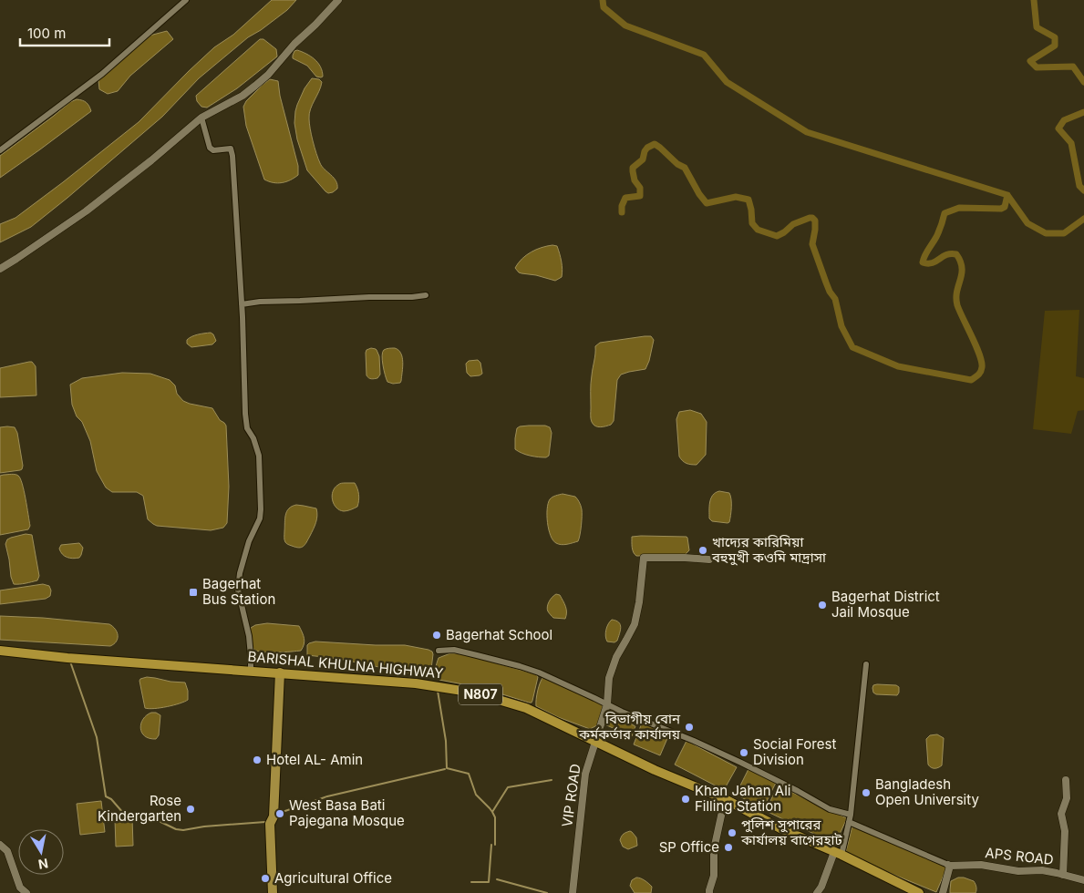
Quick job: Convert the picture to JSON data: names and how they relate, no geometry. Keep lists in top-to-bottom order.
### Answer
{
  "streets": {
    "highway": ["BARISHAL KHULNA HIGHWAY", "N807"],
    "street": ["VIP ROAD", "APS ROAD"]
  },
  "crossings": [
    ["BARISHAL KHULNA HIGHWAY", "VIP ROAD"]
  ],
  "places": {
    "other": [
      "খাদ্যের কারিমিয়া বহুমুখী কওমি মাদ্রাসা",
      "Bagerhat District Jail Mosque",
      "Bagerhat School",
      "বিভাগীয় বোন কর্মকর্তার কার্যালয়",
      "Social Forest Division",
      "Hotel AL- Amin",
      "Bangladesh Open University",
      "Khan Jahan Ali Filling Station",
      "Rose Kindergarten",
      "West Basa Bati Pajegana Mosque",
      "পুলিশ সুপারের কার্যালয় বাগেরহাট",
      "SP Office",
      "Agricultural Office"
    ],
    "transit": ["Bagerhat Bus Station"]
  },
  "scale_bar": "100 m",
  "north": "bottom"
}
